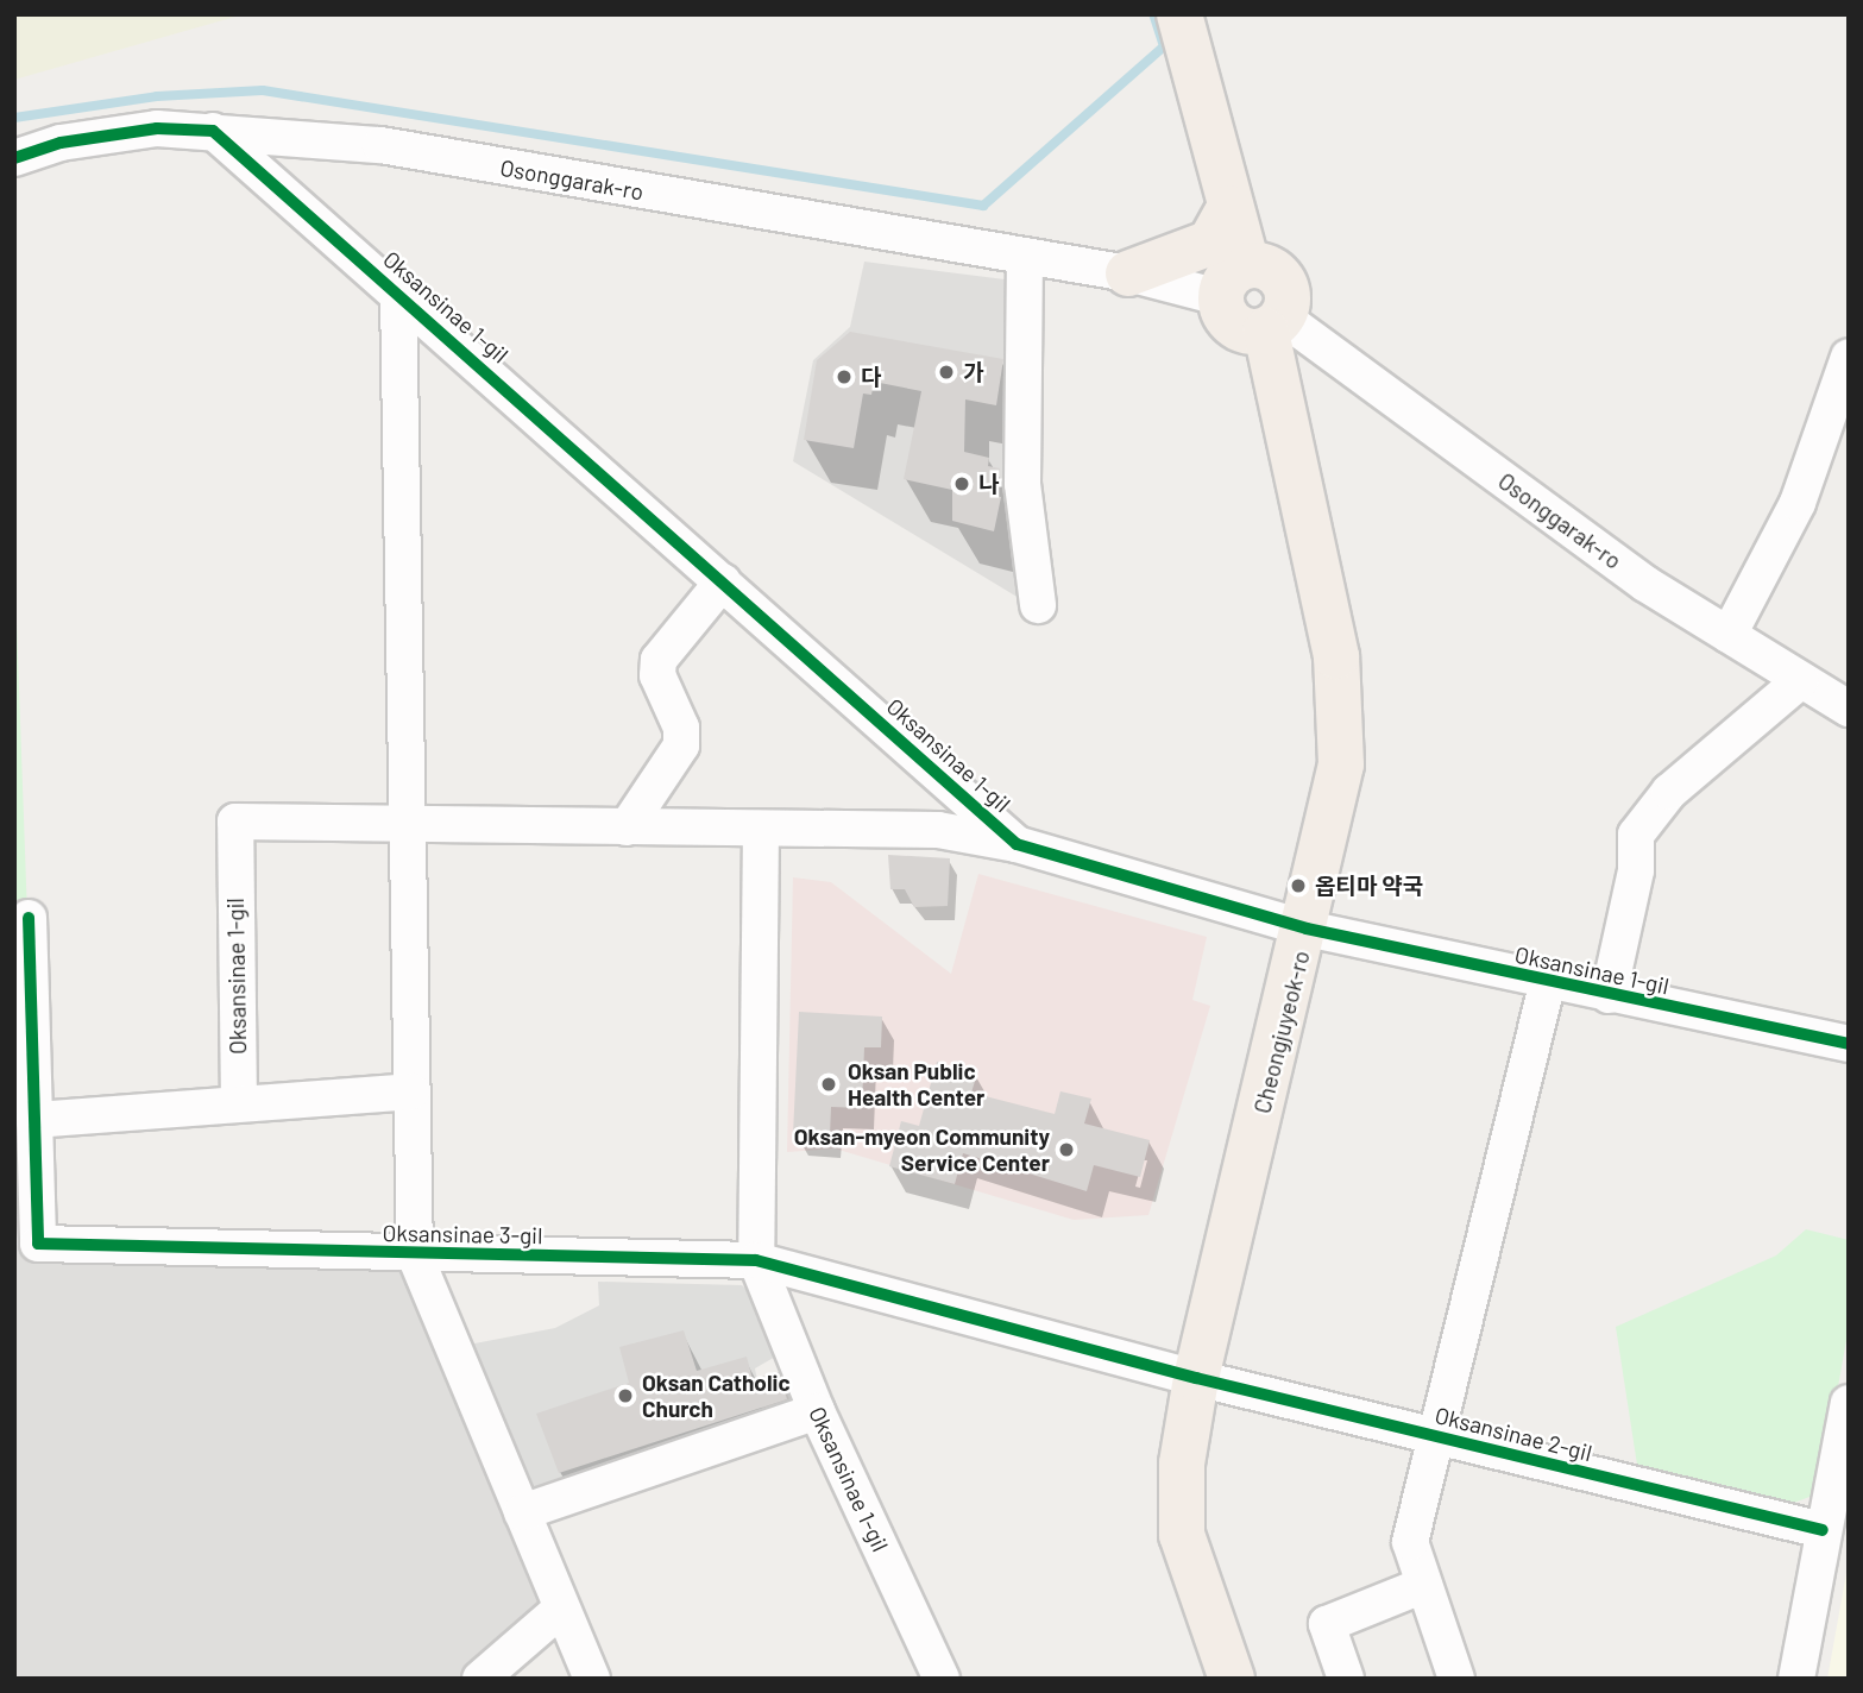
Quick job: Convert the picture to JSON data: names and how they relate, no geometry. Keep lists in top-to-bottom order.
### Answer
{
  "streets": {
    "main road": ["Cheongjuyeok-ro"],
    "street": [
      "Osonggarak-ro",
      "Oksansinae 1-gil",
      "Oksansinae 3-gil",
      "Oksansinae 2-gil"
    ]
  },
  "crossings": [
    ["Osonggarak-ro", "Oksansinae 1-gil"],
    ["Osonggarak-ro", "Cheongjuyeok-ro"],
    ["Oksansinae 1-gil", "Cheongjuyeok-ro"],
    ["Oksansinae 1-gil", "Oksansinae 3-gil"],
    ["Oksansinae 1-gil", "Oksansinae 2-gil"],
    ["Cheongjuyeok-ro", "Oksansinae 3-gil"],
    ["Cheongjuyeok-ro", "Oksansinae 2-gil"],
    ["Oksansinae 3-gil", "Oksansinae 2-gil"]
  ],
  "places": [
    "가",
    "다",
    "나",
    "옵티마 약국",
    "Oksan Public Health Center",
    "Oksan-myeon Community Service Center",
    "Oksan Catholic Church"
  ]
}
